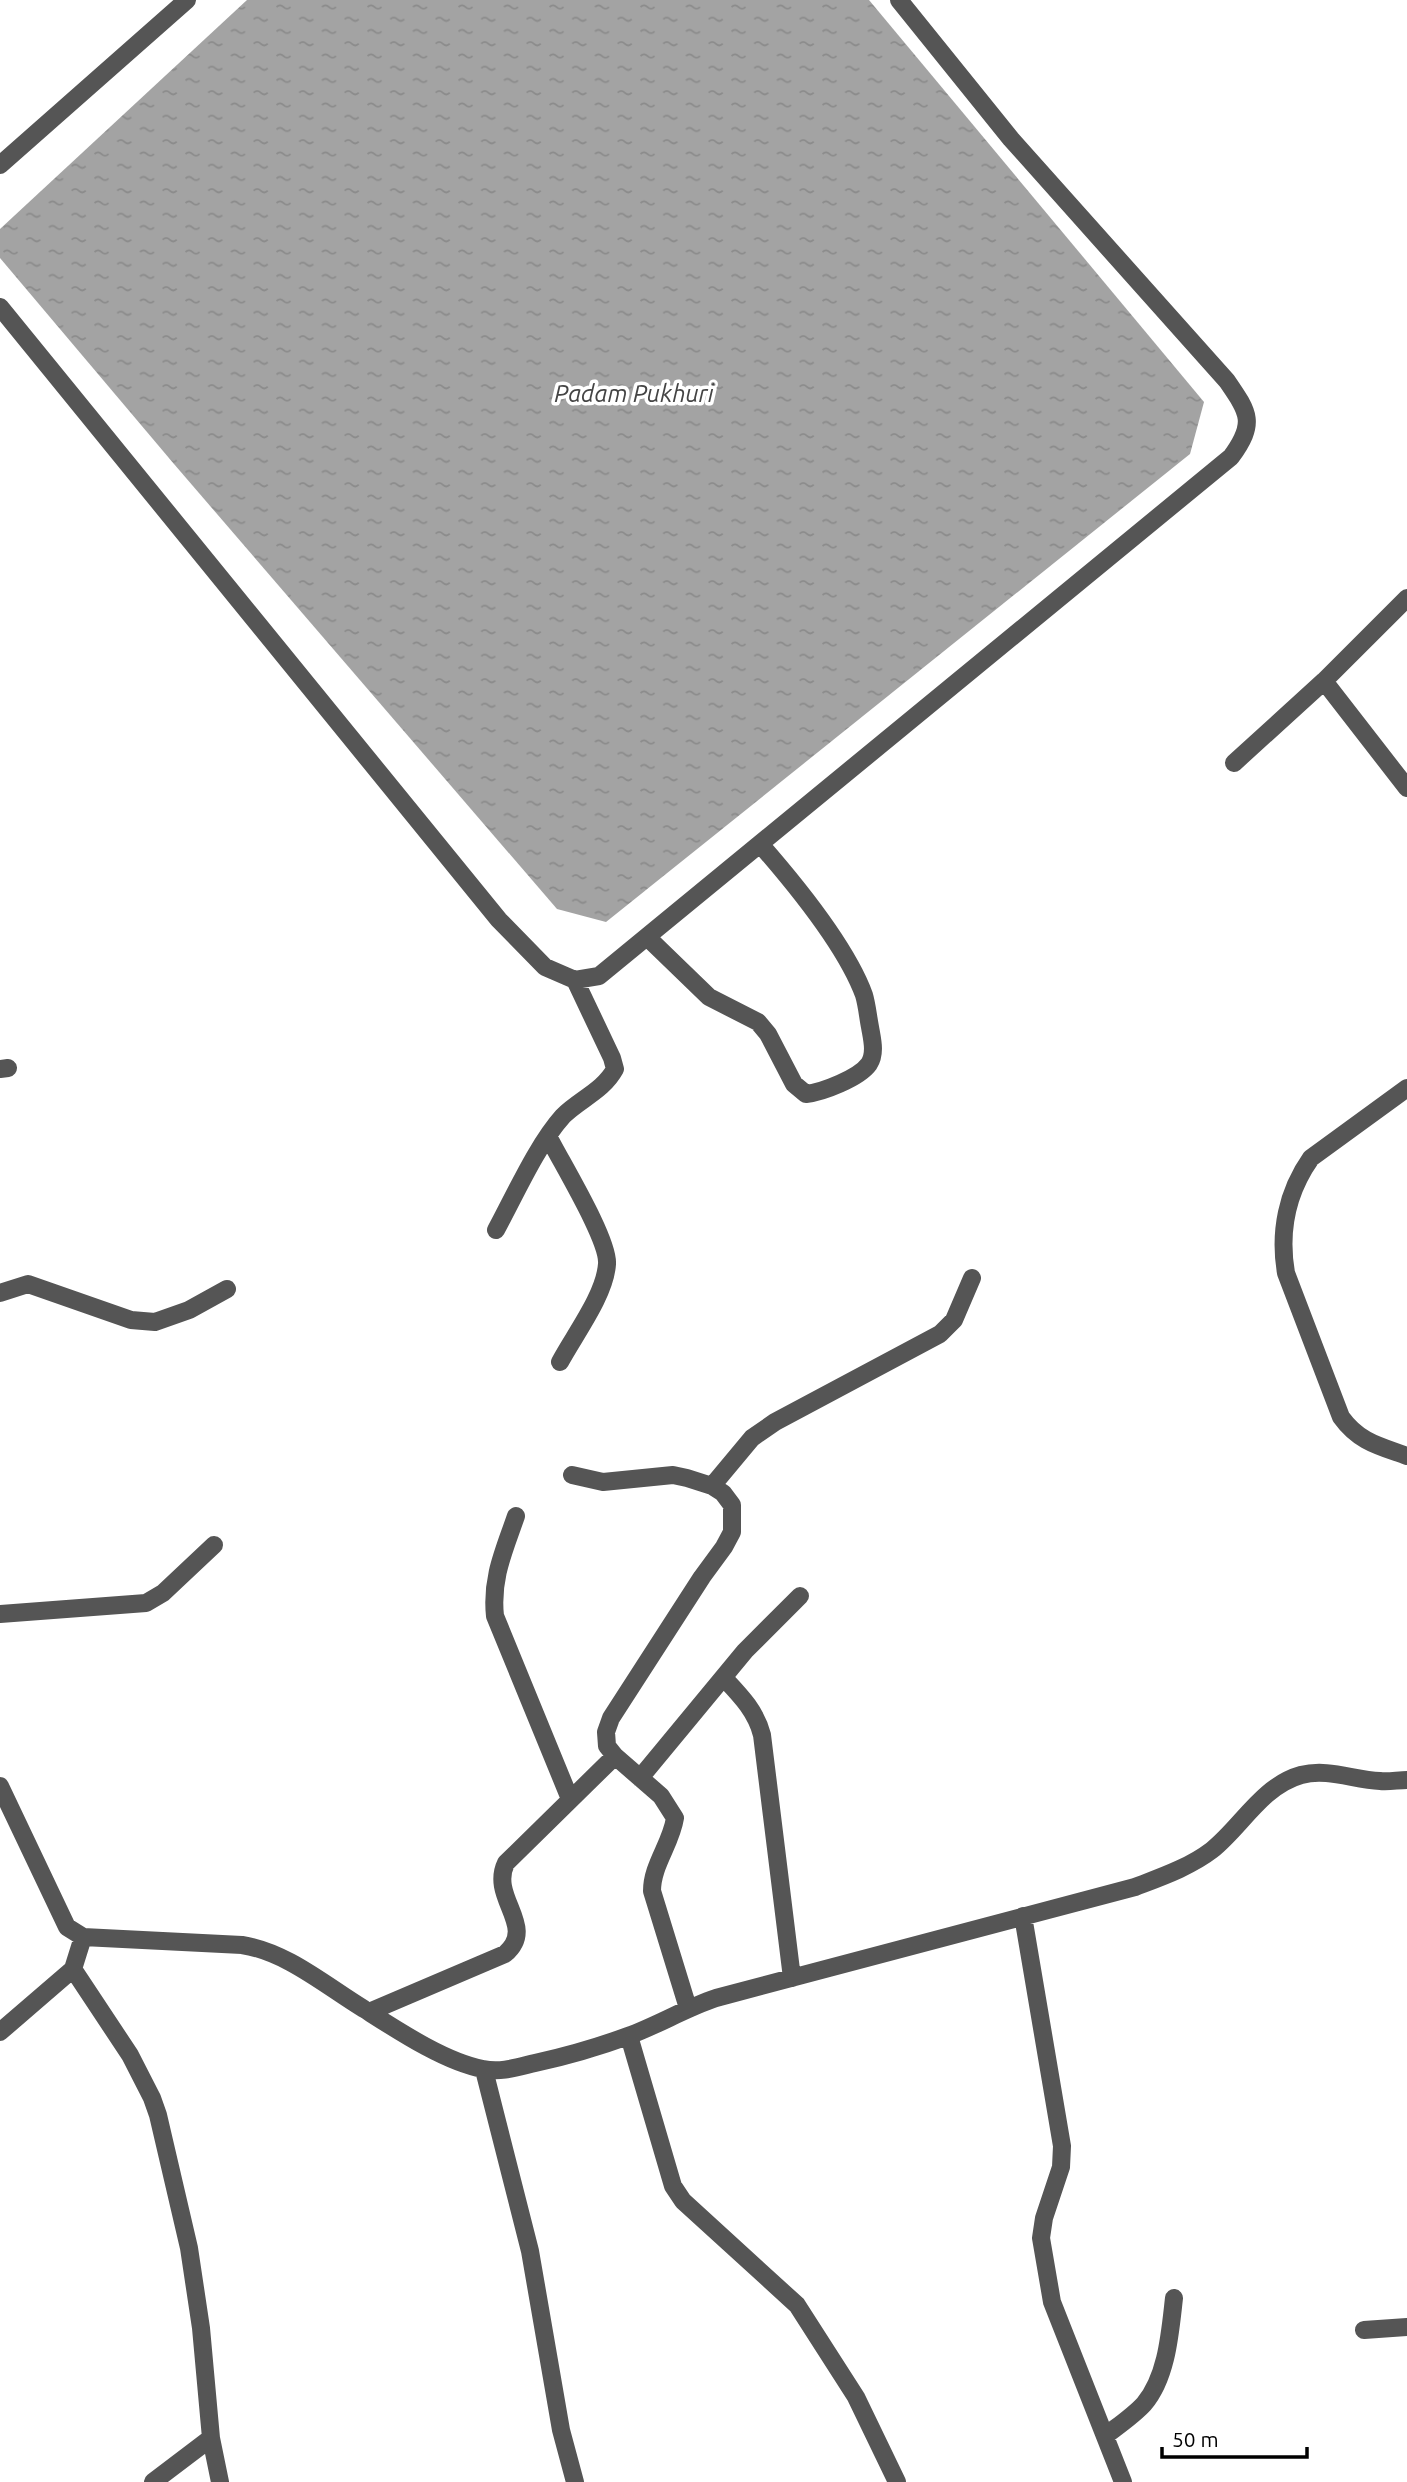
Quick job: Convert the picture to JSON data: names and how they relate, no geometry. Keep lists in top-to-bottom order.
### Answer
{
  "water": ["Padam Pukhuri"],
  "scale_bar": "50 m"
}
